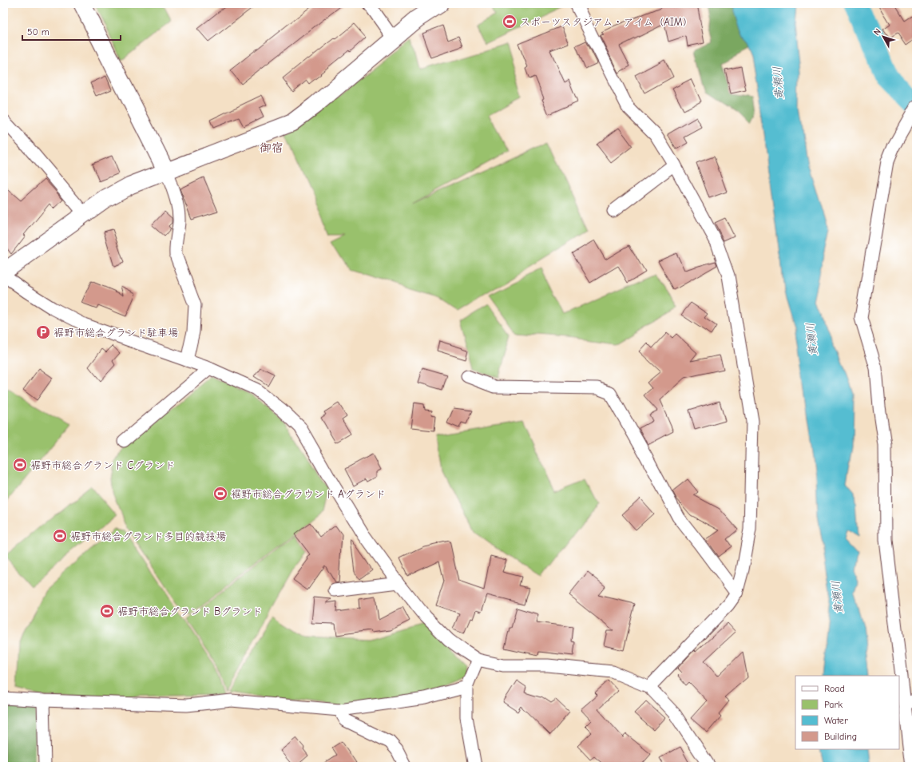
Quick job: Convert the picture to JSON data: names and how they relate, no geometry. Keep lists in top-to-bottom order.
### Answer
{
  "districts": ["御宿"],
  "water": ["黄瀬川"],
  "places": {
    "sports": [
      "スポーツスタジアム・アイム（AIM）",
      "裾野市総合グランド Cグランド",
      "裾野市総合グラウンド Aグランド",
      "裾野市総合グランド多目的競技場",
      "裾野市総合グランド Bグランド"
    ],
    "parking": ["裾野市総合グランド駐車場"]
  },
  "legend": [
    "Road",
    "Park",
    "Water",
    "Building"
  ],
  "scale_bar": "50 m",
  "north": "top left"
}
